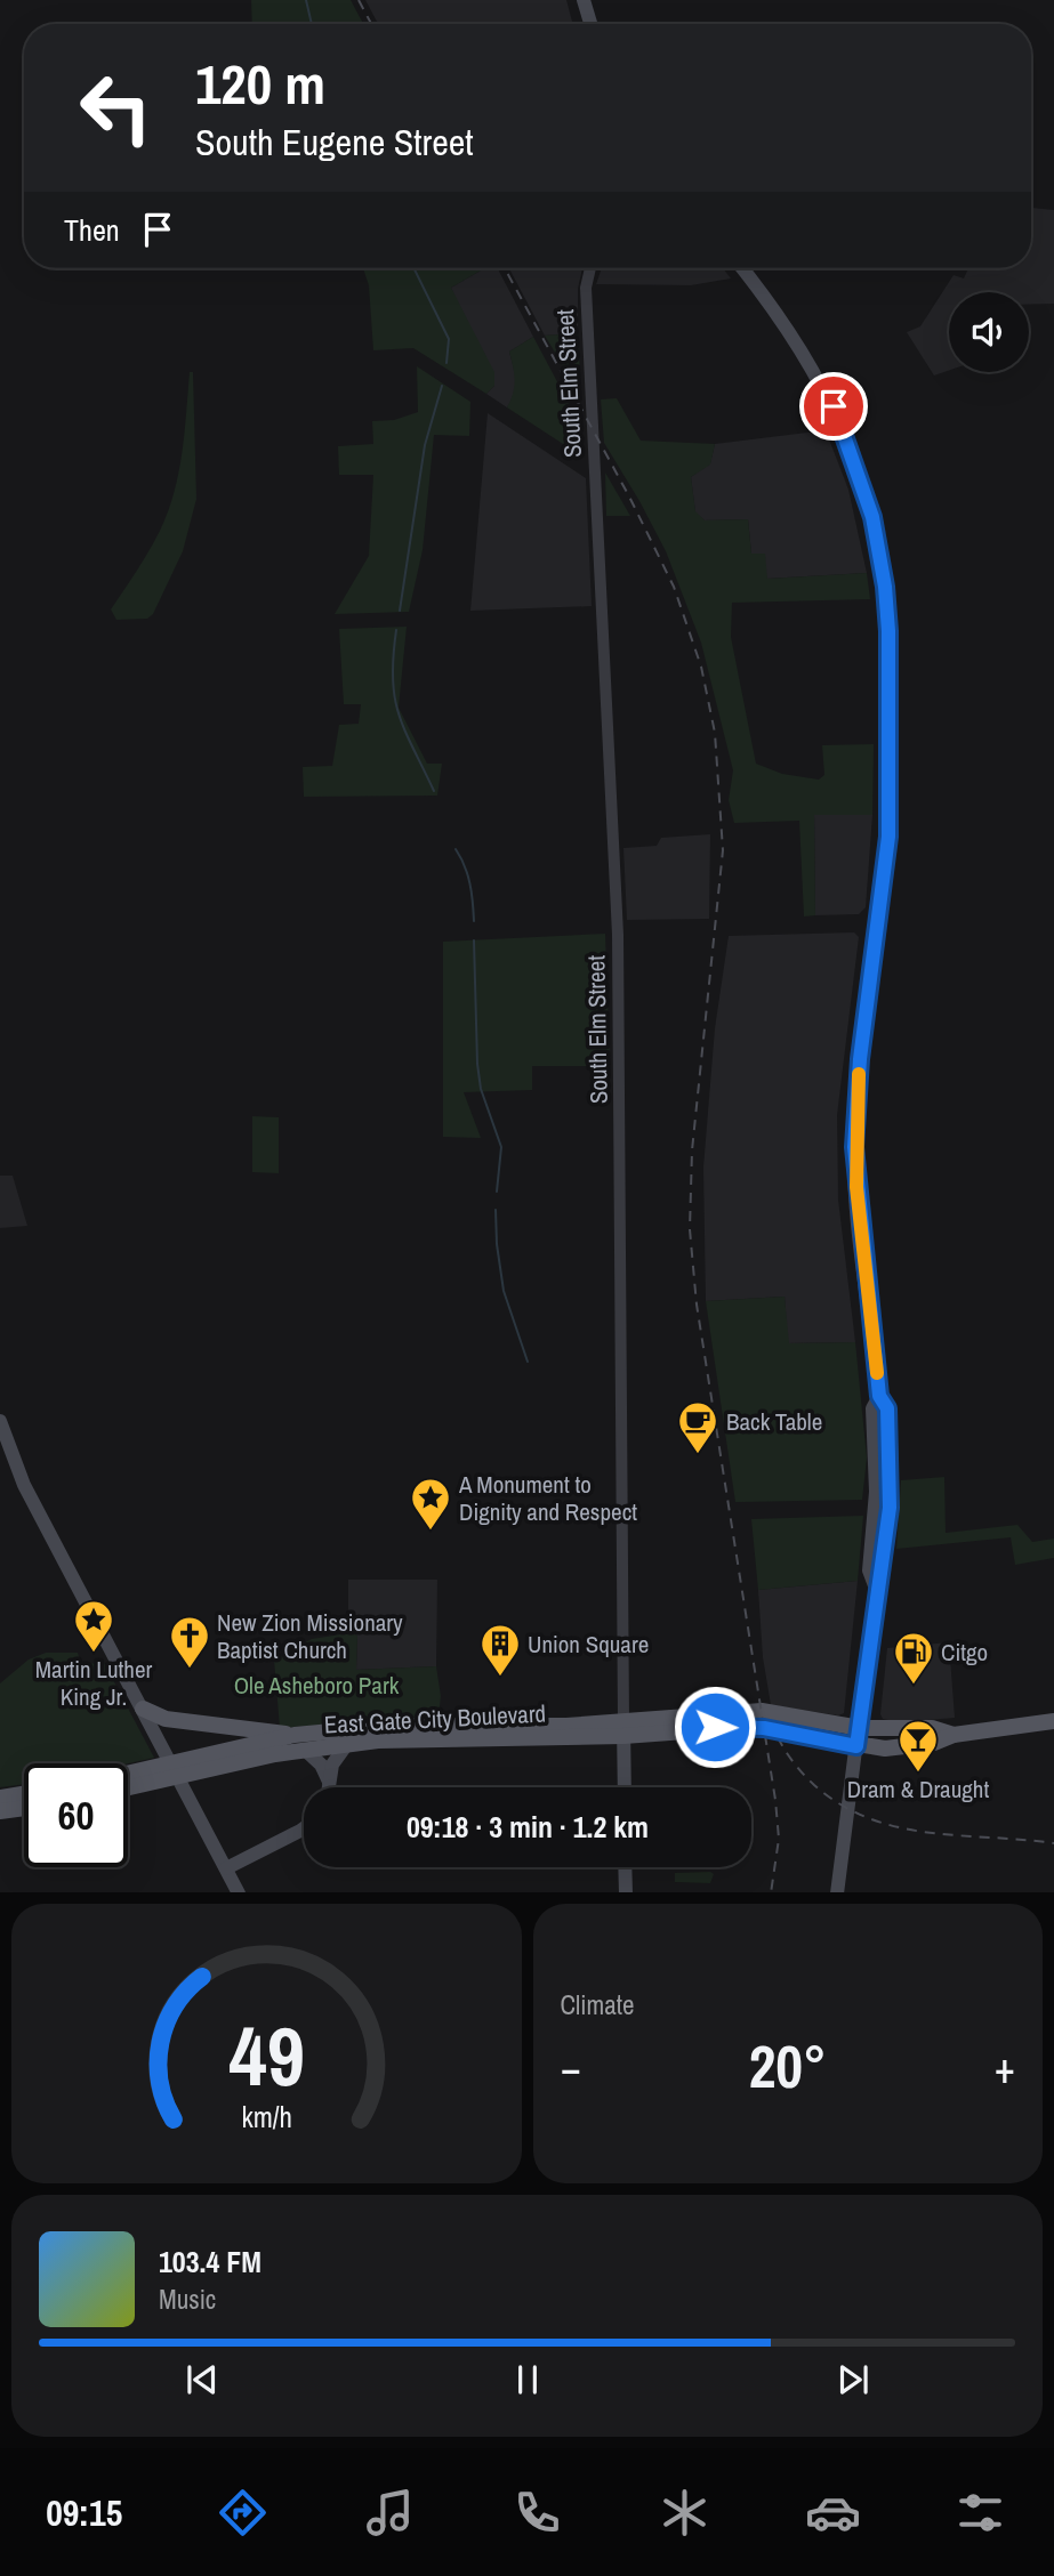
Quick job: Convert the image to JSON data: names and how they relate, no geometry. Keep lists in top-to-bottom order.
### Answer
{
  "streets": {
    "main road": ["South Elm Street", "East Gate City Boulevard"]
  },
  "crossings": [
    ["South Elm Street", "East Gate City Boulevard"]
  ],
  "parks": ["Ole Asheboro Park"],
  "places": {
    "cafe": ["Back Table"],
    "place": ["A Monument to Dignity and Respect", "Martin Luther King Jr."],
    "church": ["New Zion Missionary Baptist Church"],
    "building": ["Union Square"],
    "fuel station": ["Citgo"],
    "bar": ["Dram & Draught"]
  },
  "page": {
    "turn": ["120 m", "South Eugene Street"],
    "then": "Then",
    "limit": "60",
    "trip": "09:18 · 3 min · 1.2 km",
    "tile": "Climate",
    "heat": ["−", "20°", "+"],
    "song": ["103.4 FM", "Music"],
    "tabs": "09:15",
    "gauge": ["49", "km/h"]
  }
}
